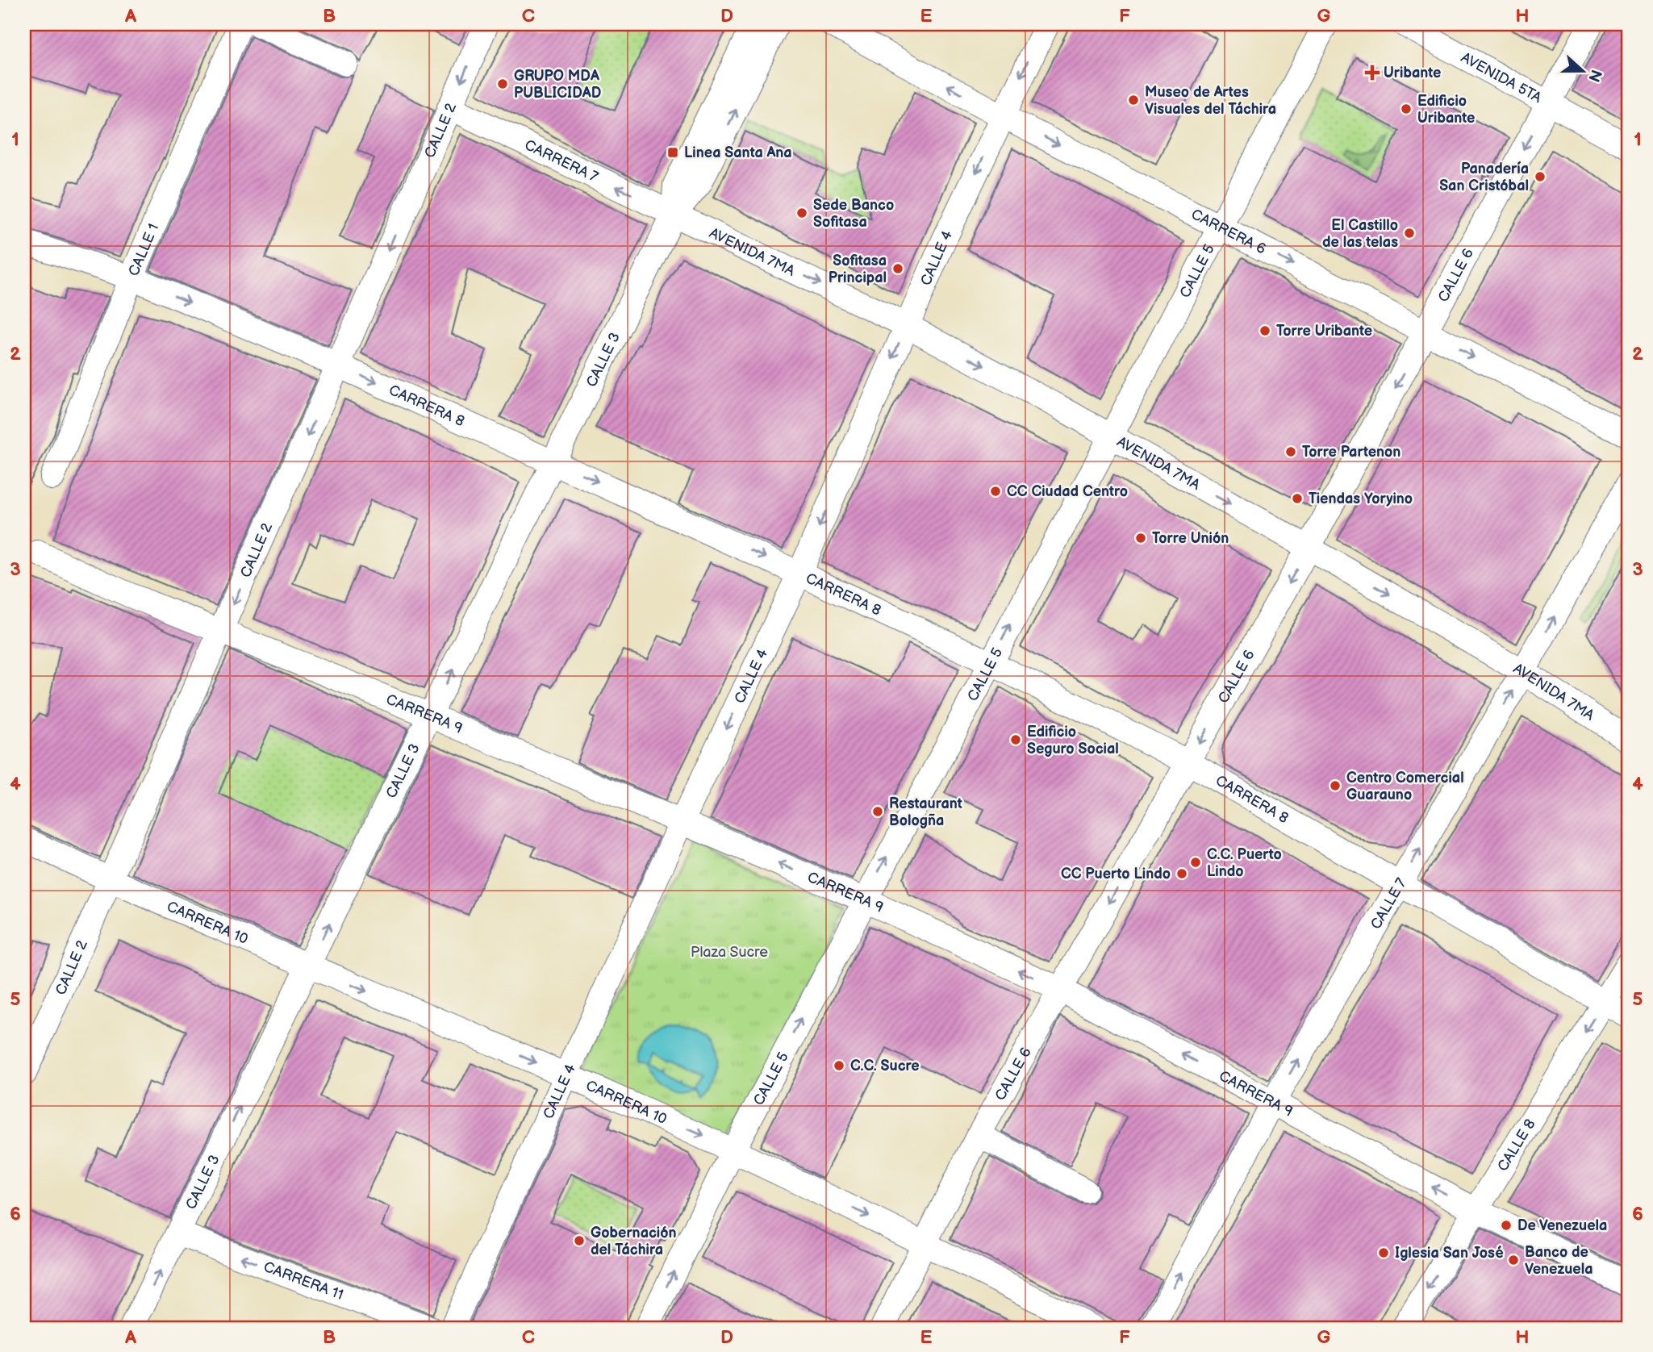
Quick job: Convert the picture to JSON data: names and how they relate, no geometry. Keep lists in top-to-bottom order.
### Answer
{
  "streets": {
    "street": [
      "AVENIDA 5TA",
      "CALLE 2",
      "CARRERA 7",
      "CARRERA 6",
      "CALLE 1",
      "AVENIDA 7MA",
      "CALLE 4",
      "CALLE 5",
      "CALLE 6",
      "CALLE 3",
      "CARRERA 8",
      "CARRERA 9",
      "CALLE 7",
      "CARRERA 10",
      "CALLE 8",
      "CARRERA 11"
    ]
  },
  "crossings": [
    ["AVENIDA 5TA", "CALLE 6"],
    ["CALLE 2", "CARRERA 7"],
    ["CALLE 2", "CARRERA 8"],
    ["CALLE 2", "CARRERA 9"],
    ["CALLE 2", "CARRERA 10"],
    ["CARRERA 7", "AVENIDA 7MA"],
    ["CARRERA 7", "CALLE 3"],
    ["CARRERA 6", "CALLE 4"],
    ["CARRERA 6", "CALLE 5"],
    ["CARRERA 6", "CALLE 6"],
    ["CALLE 1", "CARRERA 8"],
    ["AVENIDA 7MA", "CALLE 4"],
    ["AVENIDA 7MA", "CALLE 5"],
    ["AVENIDA 7MA", "CALLE 6"],
    ["AVENIDA 7MA", "CALLE 3"],
    ["AVENIDA 7MA", "CALLE 7"],
    ["CALLE 4", "CARRERA 8"],
    ["CALLE 4", "CARRERA 9"],
    ["CALLE 4", "CARRERA 10"],
    ["CALLE 5", "CARRERA 8"],
    ["CALLE 5", "CARRERA 9"],
    ["CALLE 5", "CARRERA 10"],
    ["CALLE 6", "CARRERA 8"],
    ["CALLE 6", "CARRERA 9"],
    ["CALLE 6", "CARRERA 10"],
    ["CALLE 3", "CARRERA 8"],
    ["CALLE 3", "CARRERA 9"],
    ["CALLE 3", "CARRERA 10"],
    ["CALLE 3", "CARRERA 11"],
    ["CARRERA 8", "CALLE 7"],
    ["CARRERA 8", "CALLE 8"],
    ["CARRERA 9", "CALLE 7"],
    ["CARRERA 9", "CALLE 8"]
  ],
  "one_way": [
    "CALLE 2",
    "CARRERA 7",
    "AVENIDA 7MA",
    "CALLE 4",
    "CALLE 5",
    "CALLE 6",
    "CALLE 3",
    "CARRERA 8",
    "CARRERA 9",
    "CALLE 7",
    "CARRERA 10",
    "CALLE 8",
    "CARRERA 11"
  ],
  "parks": ["Plaza Sucre"],
  "places": {
    "health": ["Uribante"],
    "other": [
      "GRUPO MDA PUBLICIDAD",
      "Museo de Artes Visuales del Táchira",
      "Edificio Uribante",
      "Panadería San Cristóbal",
      "Sede Banco Sofitasa",
      "El Castillo de las telas",
      "Sofitasa Principal",
      "Torre Uribante",
      "Torre Partenon",
      "CC Ciudad Centro",
      "Tiendas Yoryino",
      "Torre Unión",
      "Edificio Seguro Social",
      "Centro Comercial Guarauno",
      "Restaurant Bologña",
      "C.C. Puerto Lindo",
      "CC Puerto Lindo",
      "C.C. Sucre",
      "De Venezuela",
      "Gobernación del Táchira",
      "Iglesia San José",
      "Banco de Venezuela"
    ],
    "transit": ["Linea Santa Ana"]
  },
  "north": "right",
  "grid": {
    "columns": [
      "A",
      "B",
      "C",
      "D",
      "E",
      "F",
      "G",
      "H"
    ],
    "rows": [
      "1",
      "2",
      "3",
      "4",
      "5",
      "6"
    ]
  }
}
